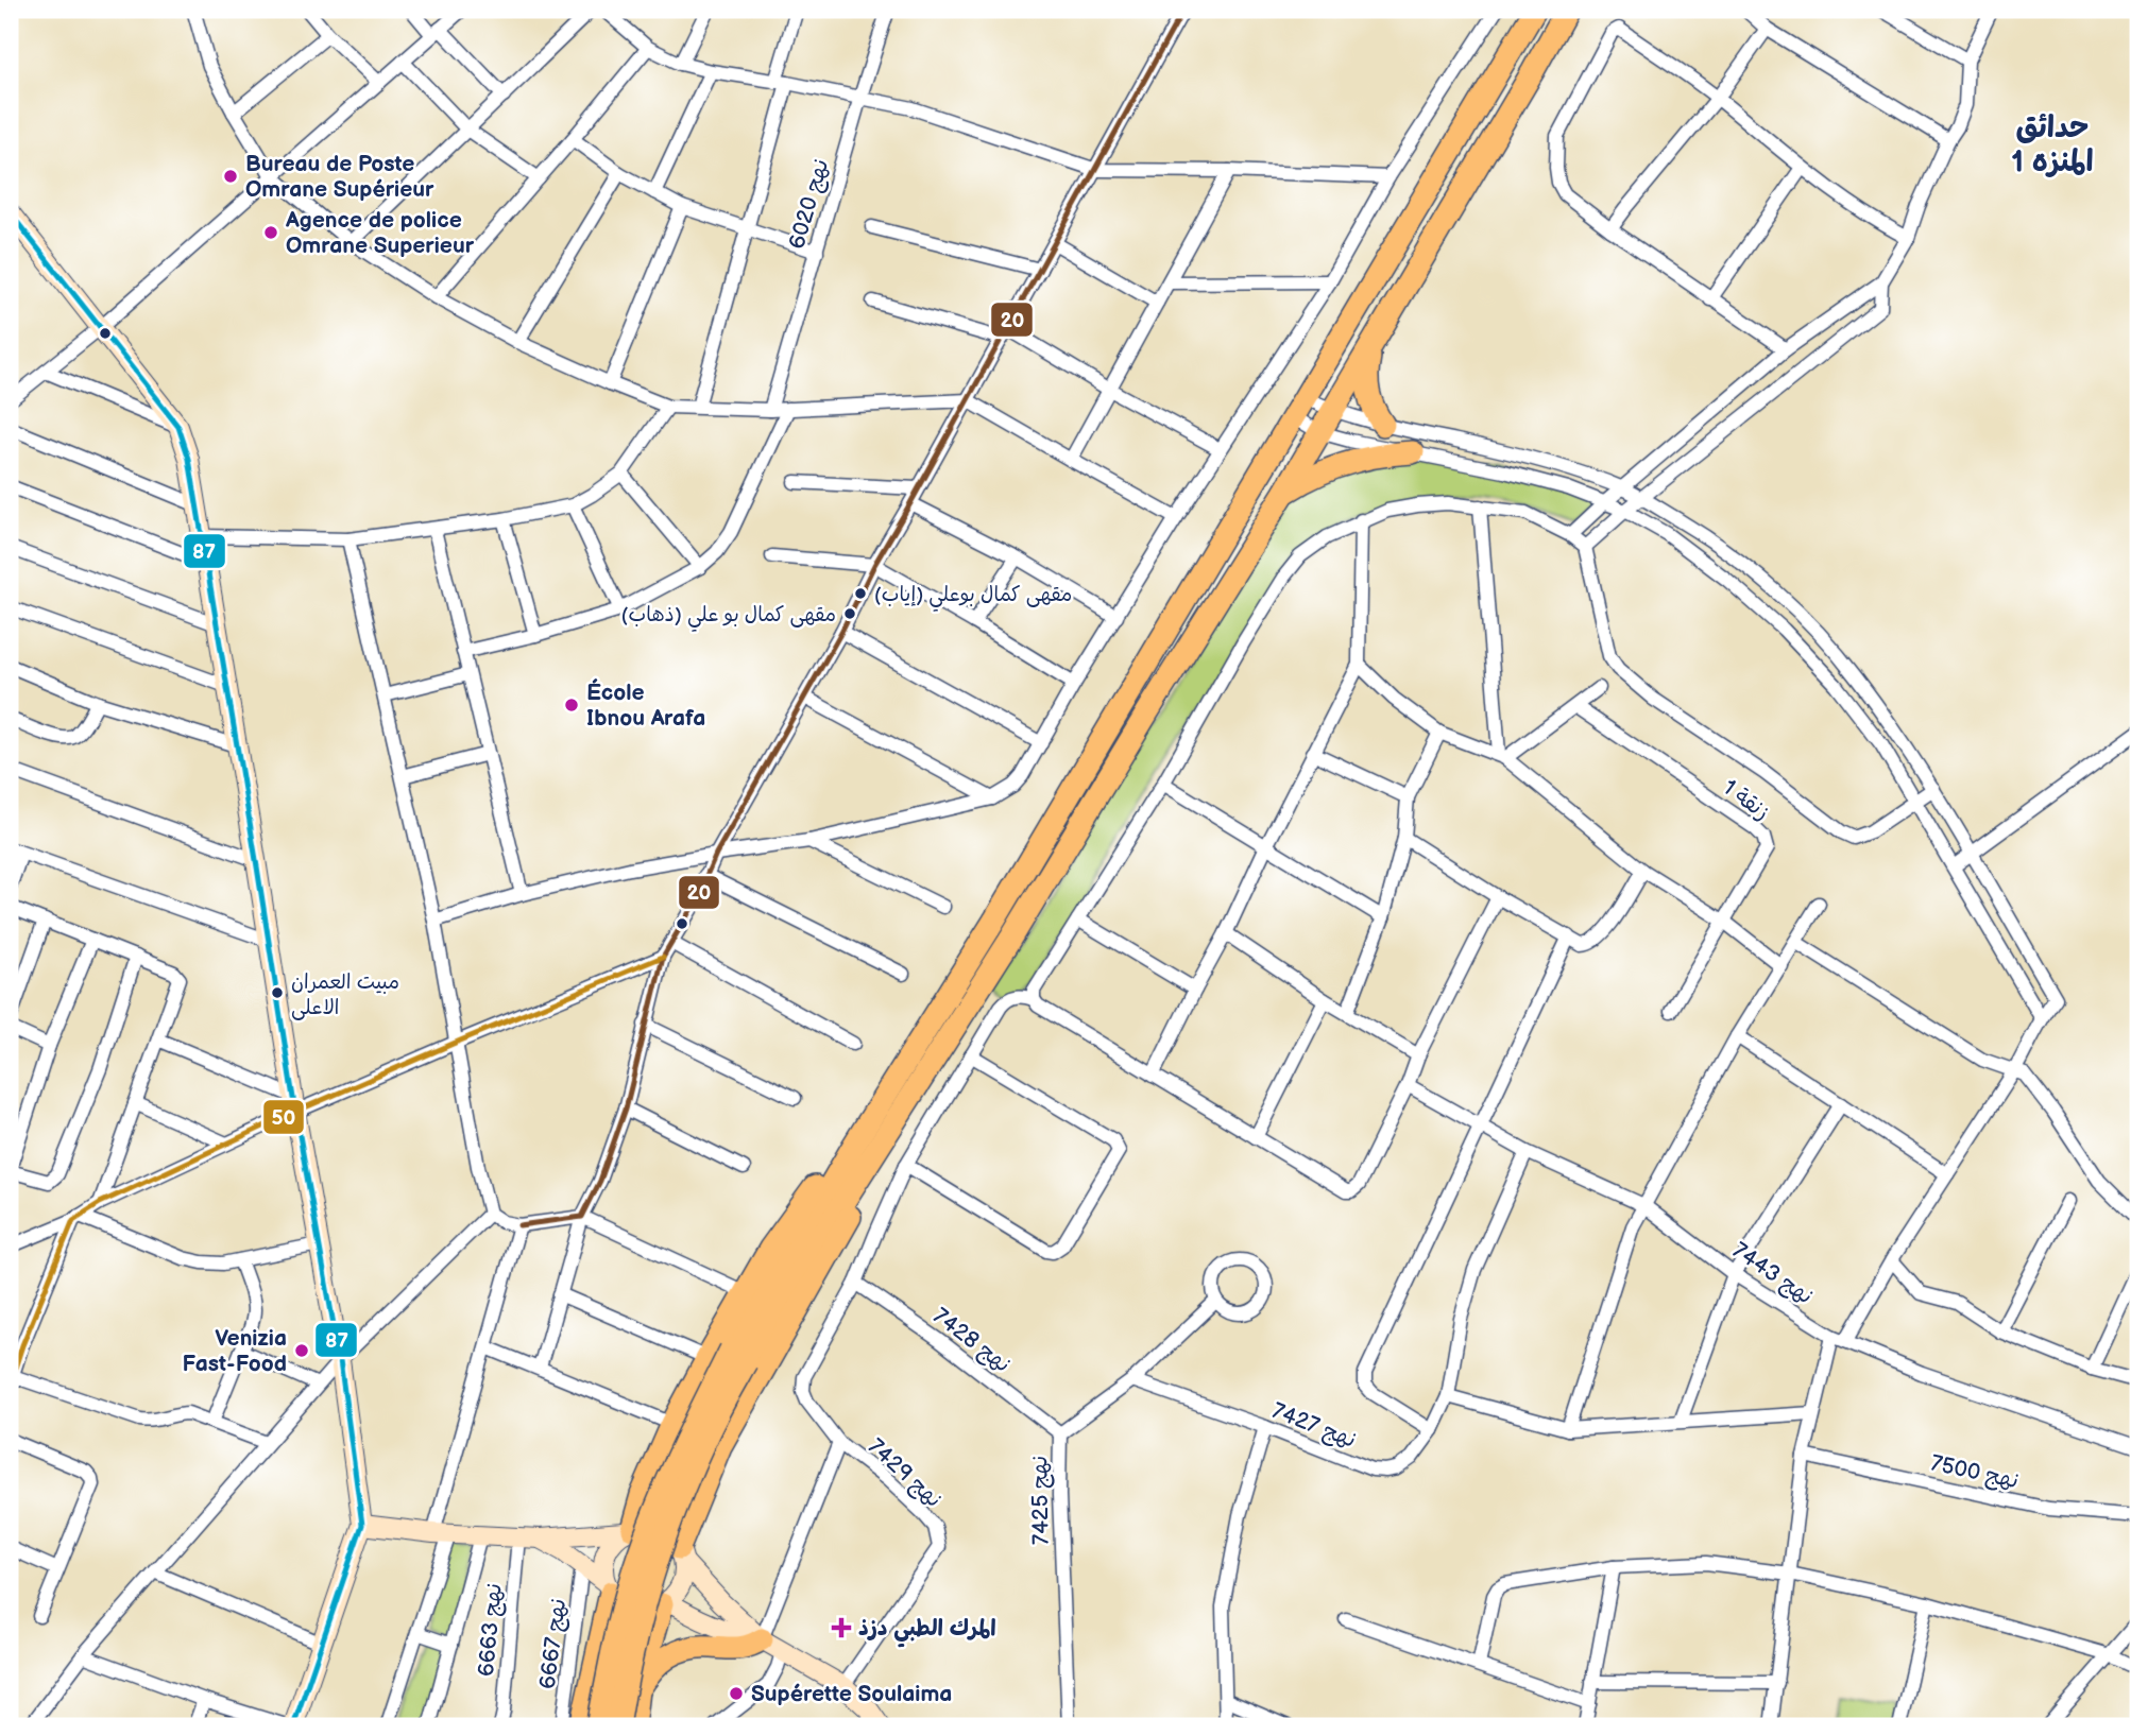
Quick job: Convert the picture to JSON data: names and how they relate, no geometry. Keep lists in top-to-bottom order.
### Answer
{
  "streets": {
    "street": [
      "نهج 6020",
      "زنقة 1",
      "نهج 7443",
      "نهج 7428",
      "نهج 7427",
      "نهج 7500",
      "نهج 7429",
      "نهج 7425",
      "نهج 6663",
      "نهج 6667"
    ]
  },
  "crossings": [
    ["نهج 7443", "نهج 7427"],
    ["نهج 7428", "نهج 7425"],
    ["نهج 7427", "نهج 7425"]
  ],
  "districts": ["حدائق المنزه 1"],
  "places": {
    "other": [
      "Bureau de Poste Omrane Supérieur",
      "Agence de police Omrane Superieur",
      "مقهى كمال بوعلي (إياب)",
      "مقهى كمال بو علي (ذهاب)",
      "École Ibnou Arafa",
      "مبيت العمران الاعلى",
      "Venizia Fast-Food",
      "Supérette Soulaima"
    ],
    "health": ["المرك الطبي دزذ"]
  },
  "lines": ["transit line 20", "transit line 87", "transit line 50"]
}
